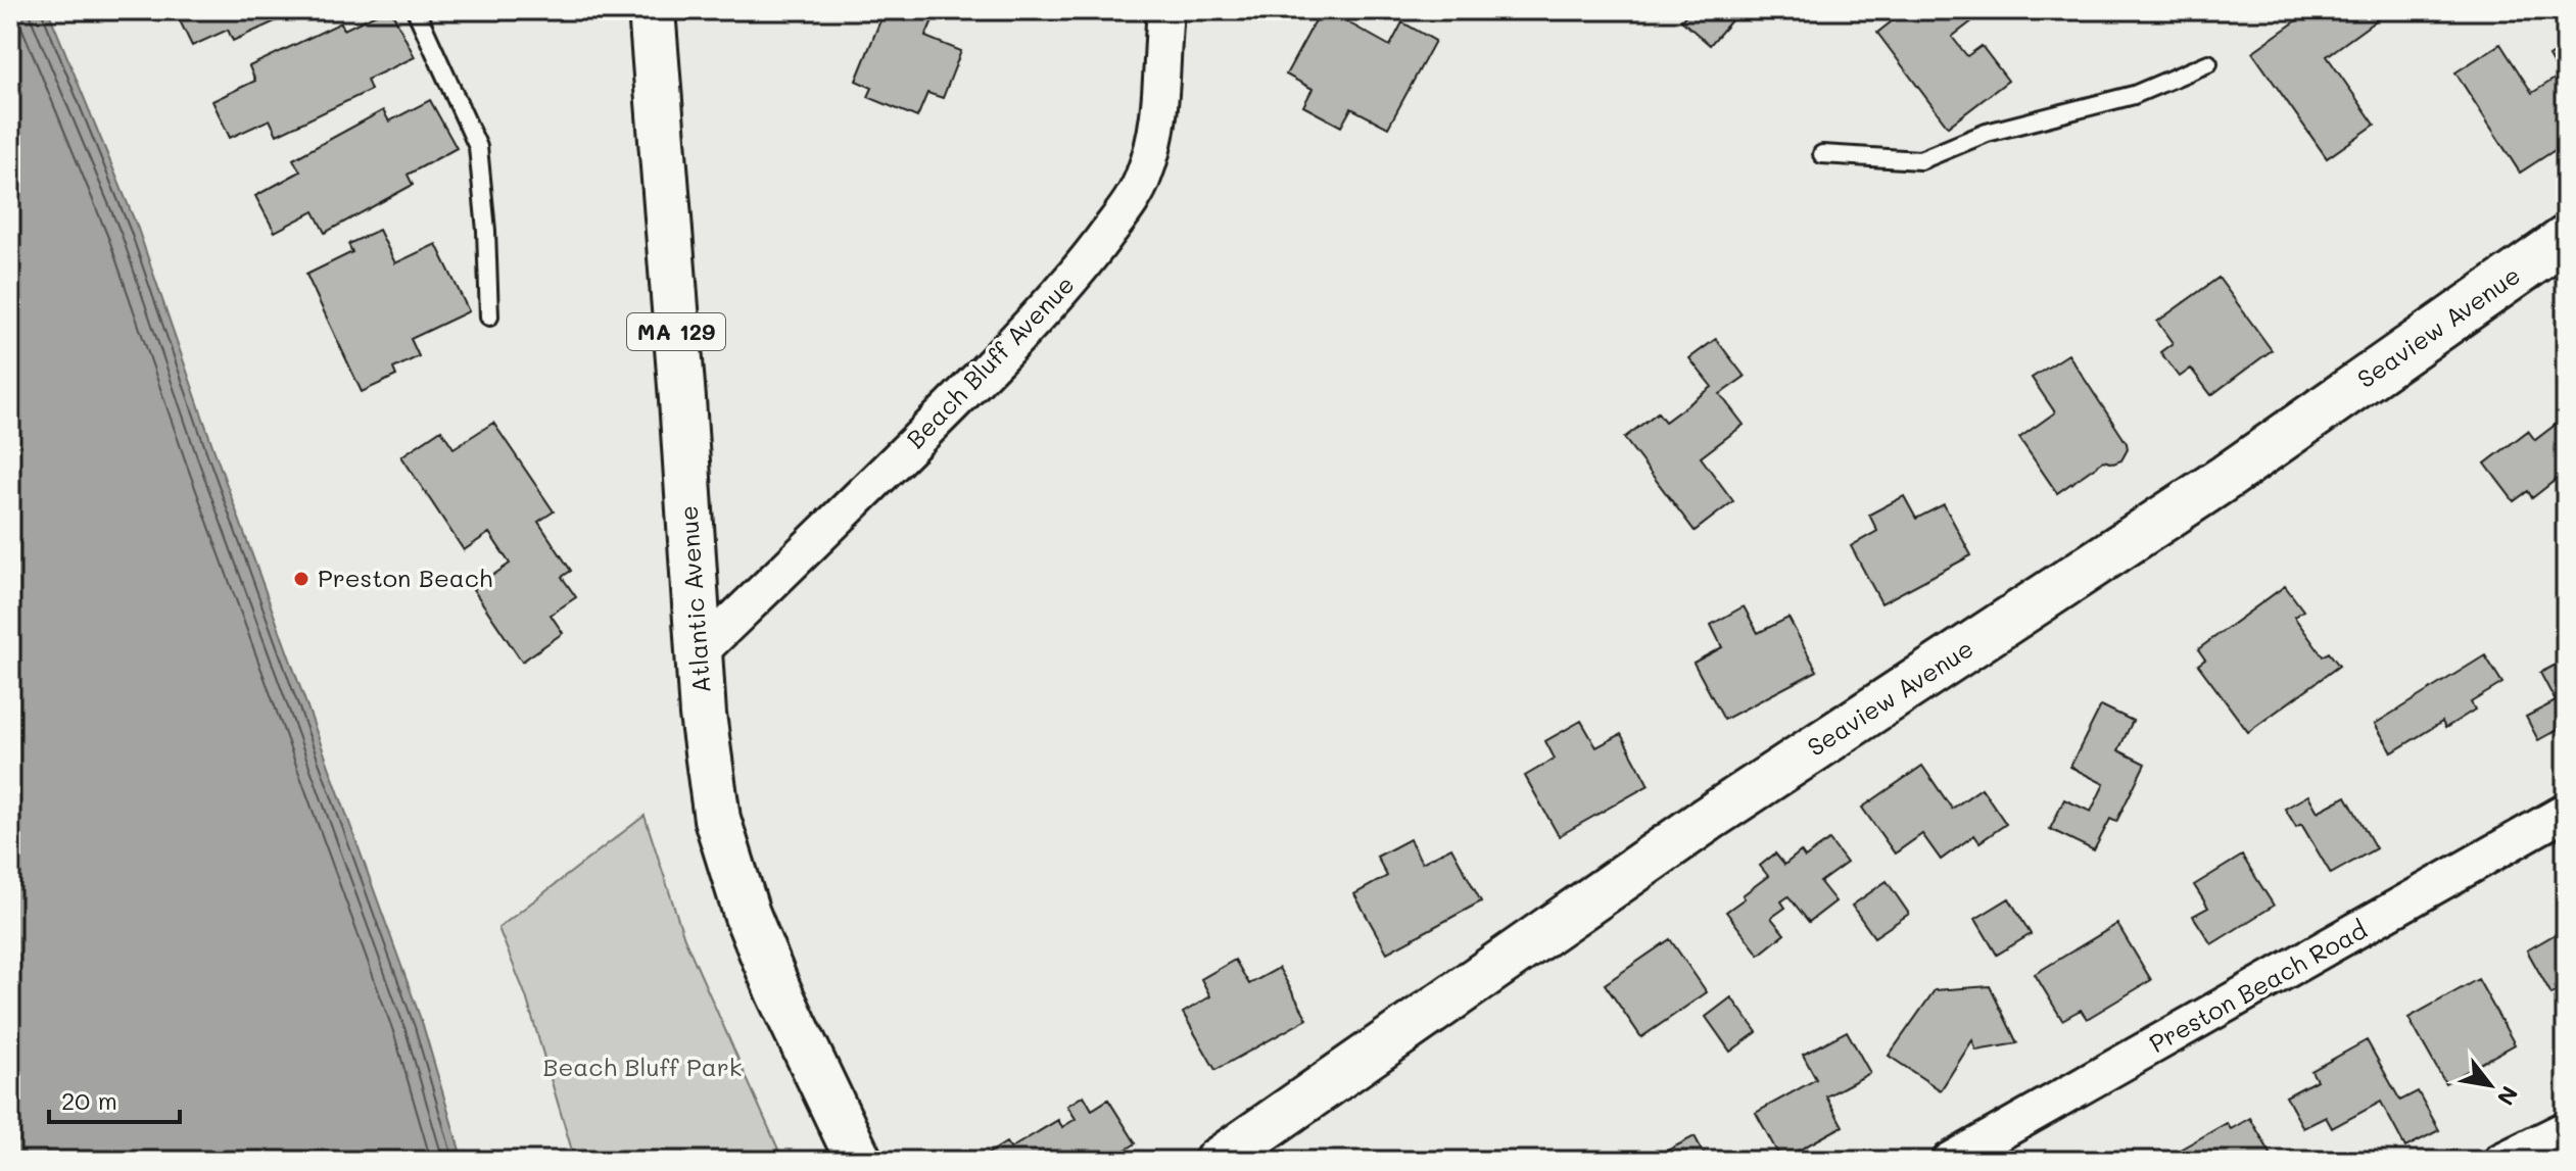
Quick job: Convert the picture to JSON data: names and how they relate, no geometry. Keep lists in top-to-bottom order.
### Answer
{
  "streets": {
    "street": [
      "Seaview Avenue",
      "MA 129",
      "Beach Bluff Avenue",
      "Atlantic Avenue",
      "Preston Beach Road"
    ]
  },
  "crossings": [
    ["Beach Bluff Avenue", "Atlantic Avenue"]
  ],
  "parks": ["Beach Bluff Park"],
  "places": ["Preston Beach"],
  "scale_bar": "20 m",
  "north": "bottom right"
}
